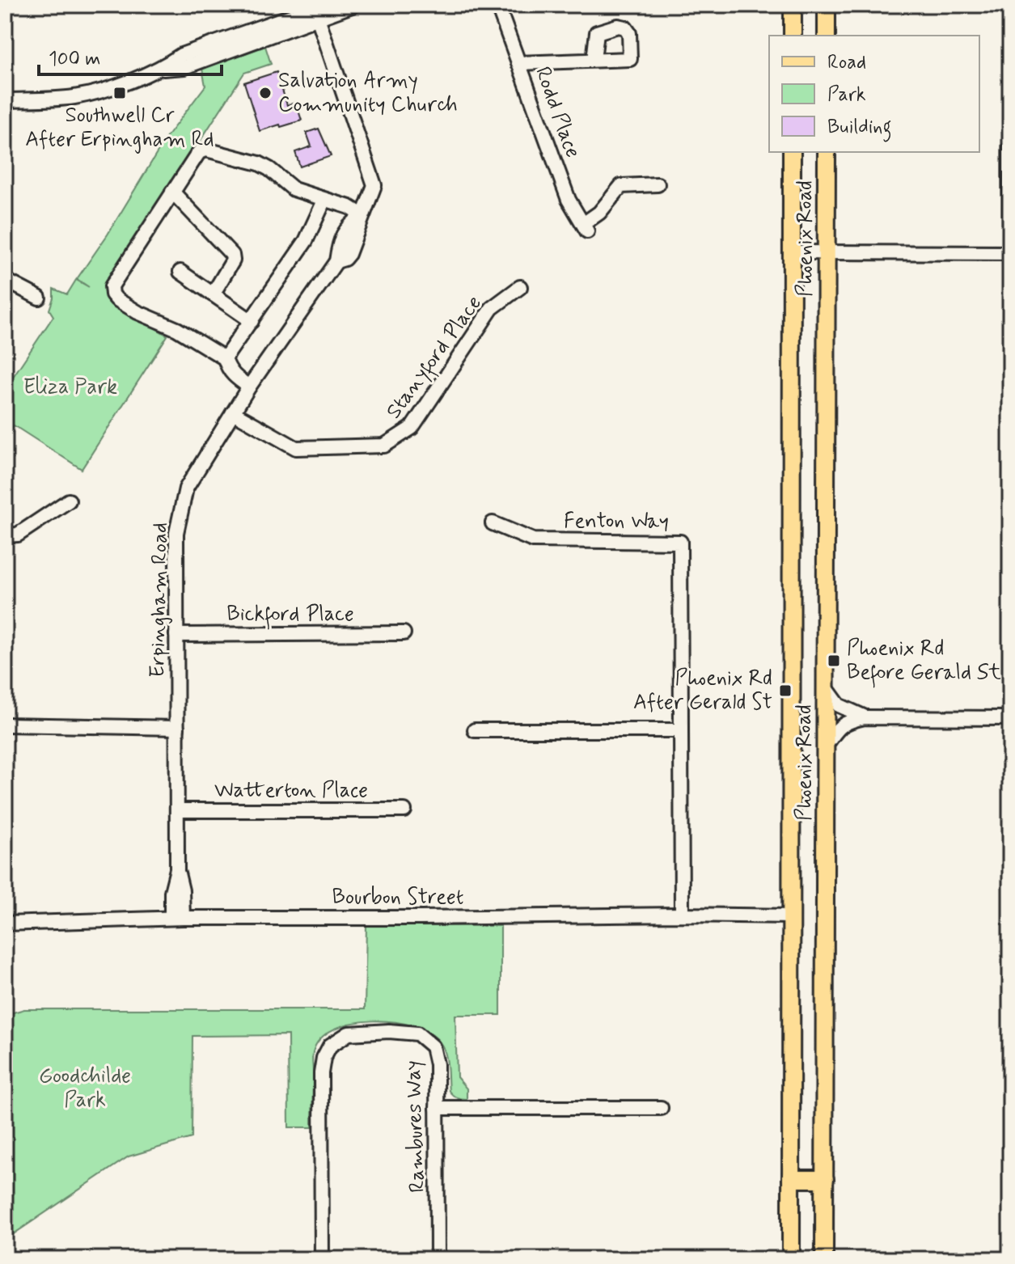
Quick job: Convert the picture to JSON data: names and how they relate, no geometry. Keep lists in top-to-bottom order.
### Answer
{
  "streets": {
    "main road": ["Phoenix Road"],
    "street": [
      "Rodd Place",
      "Stanyford Place",
      "Fenton Way",
      "Erpingham Road",
      "Bickford Place",
      "Watterton Place",
      "Bourbon Street",
      "Rambures Way"
    ]
  },
  "crossings": [
    ["Phoenix Road", "Bourbon Street"],
    ["Stanyford Place", "Erpingham Road"],
    ["Fenton Way", "Bourbon Street"],
    ["Erpingham Road", "Bickford Place"],
    ["Erpingham Road", "Watterton Place"],
    ["Erpingham Road", "Bourbon Street"]
  ],
  "parks": ["Eliza Park", "Goodchilde Park"],
  "places": {
    "transit": ["Southwell Cr After Erpingham Rd", "Phoenix Rd Before Gerald St", "Phoenix Rd After Gerald St"],
    "other": ["Salvation Army Community Church"]
  },
  "legend": ["Road", "Park", "Building"],
  "scale_bar": "100 m"
}
